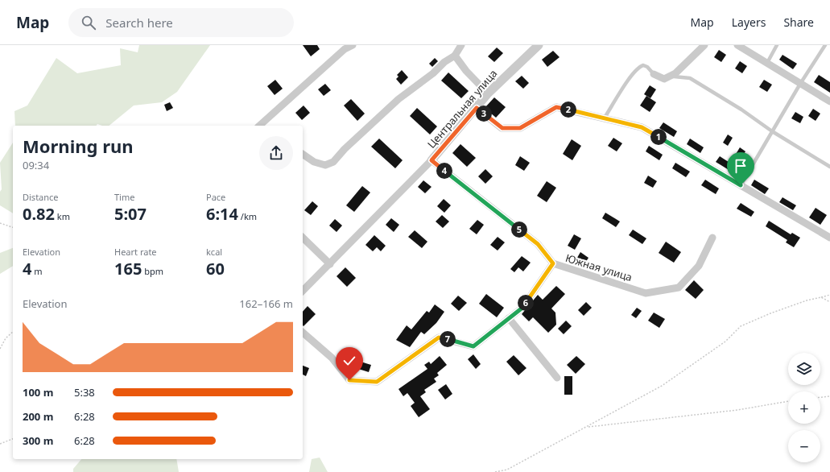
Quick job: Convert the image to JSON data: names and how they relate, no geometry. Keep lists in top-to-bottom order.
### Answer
{
  "streets": {
    "street": ["Центральная улица", "Южная улица"]
  },
  "crossings": [
    ["Центральная улица", "Южная улица"]
  ],
  "page": {
    "header": "Map",
    "search": "Search here",
    "nav": ["Map", "Layers", "Share"],
    "pins": [
      "2",
      "3",
      "1",
      "4",
      "5",
      "6",
      "7"
    ],
    "heading": ["Morning run", "09:34"],
    "stats": [
      ["Distance", "0.82 km"],
      ["Time", "5:07"],
      ["Pace", "6:14 /km"],
      ["Elevation", "4 m"],
      ["Heart rate", "165 bpm"],
      ["kcal", "60"]
    ],
    "chart": ["Elevation", "162–166 m"],
    "map_buttons": ["+", "−"],
    "list": [
      {
        "name": "100 m",
        "note": "5:38"
      },
      {
        "name": "200 m",
        "note": "6:28"
      },
      {
        "name": "300 m",
        "note": "6:28"
      }
    ]
  }
}
